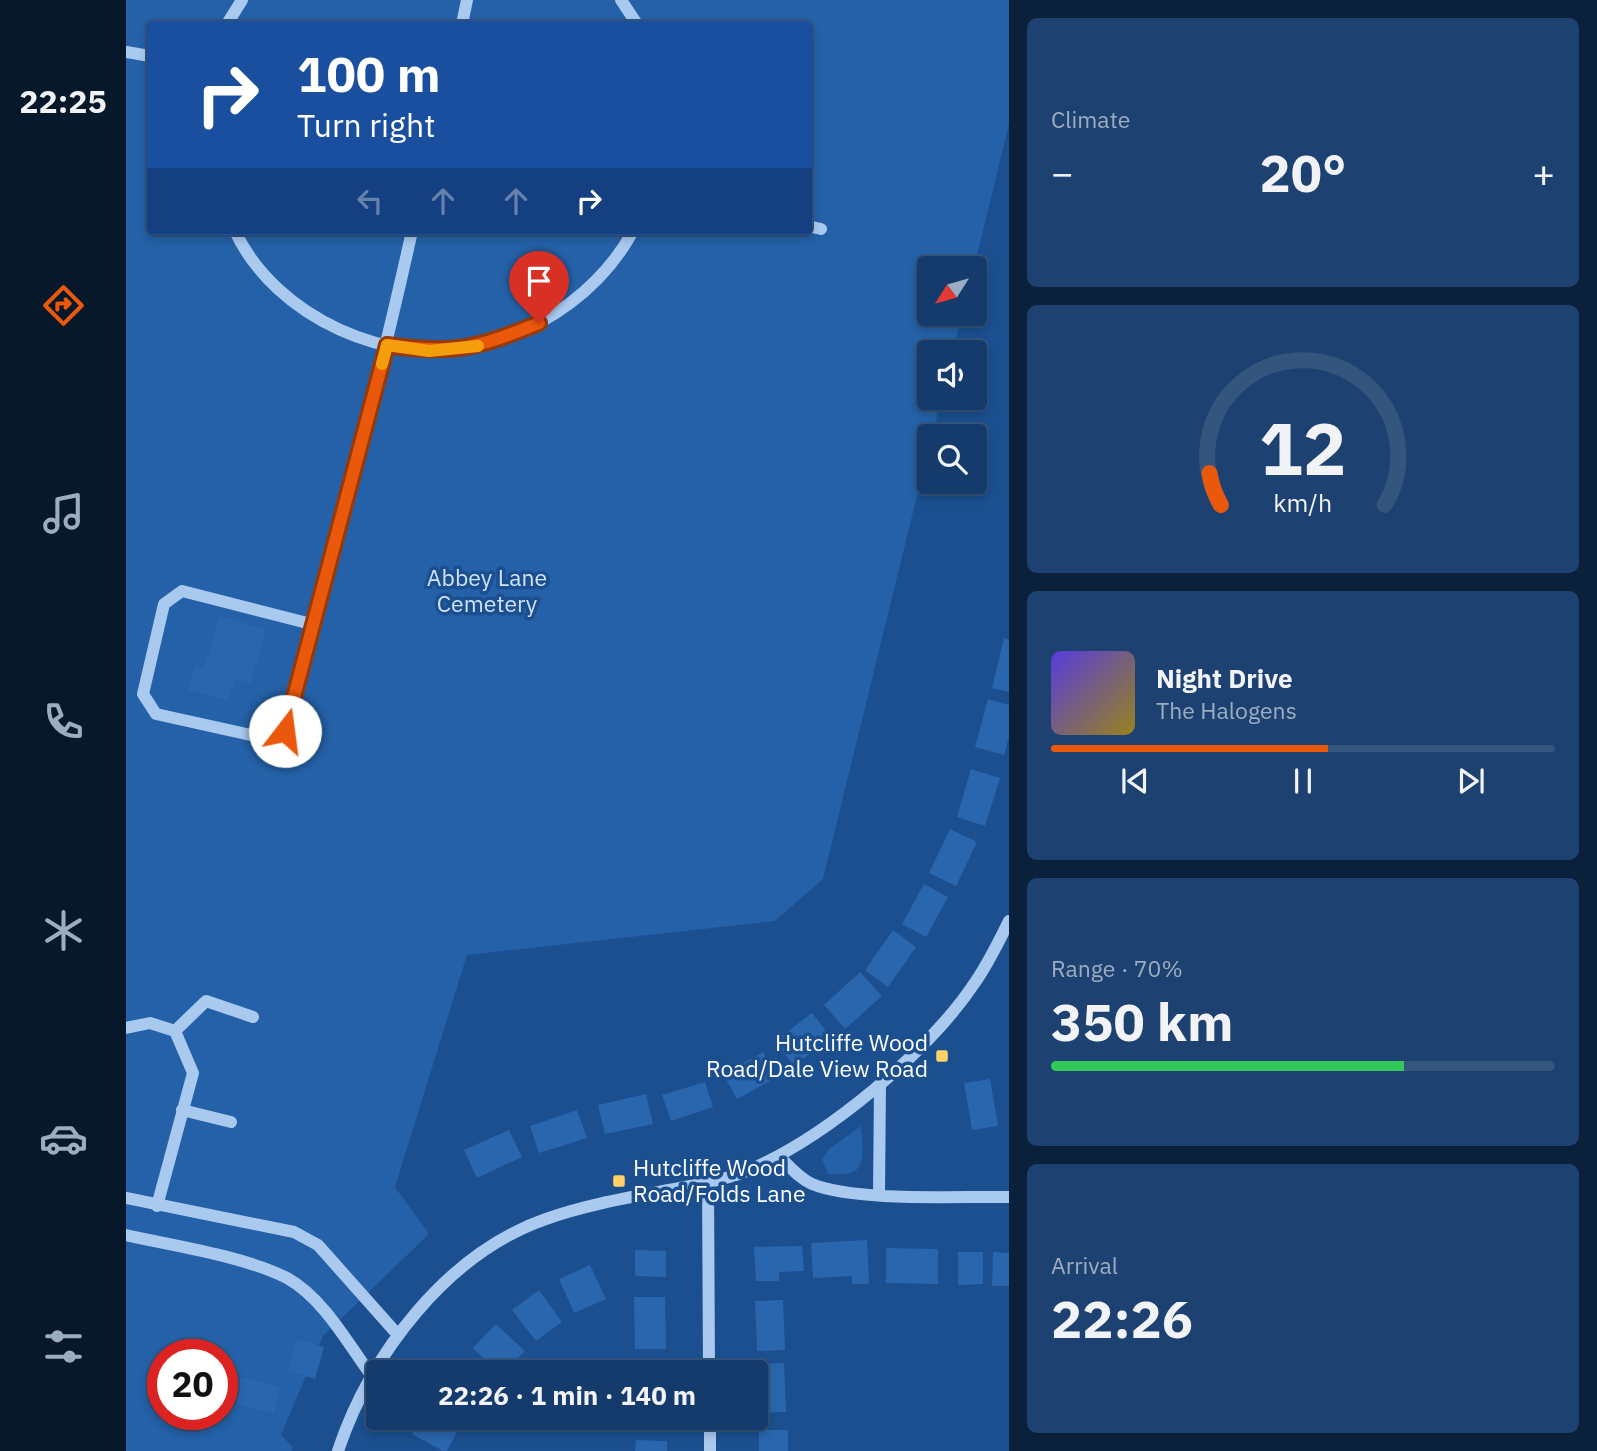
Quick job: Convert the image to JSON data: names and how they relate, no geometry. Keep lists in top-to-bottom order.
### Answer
{
  "parks": ["Abbey Lane Cemetery"],
  "places": {
    "transit": ["Hutcliffe Wood Road/Dale View Road", "Hutcliffe Wood Road/Folds Lane"]
  },
  "north": "bottom left",
  "page": {
    "tabs": "22:25",
    "tile": [
      "Climate",
      ["Range · 70%", "350 km"],
      ["Arrival", "22:26"]
    ],
    "turn": ["100 m", "Turn right"],
    "heat": ["−", "20°", "+"],
    "song": ["Night Drive", "The Halogens"],
    "limit": "20",
    "trip": "22:26 · 1 min · 140 m",
    "gauge": ["12", "km/h"]
  }
}
